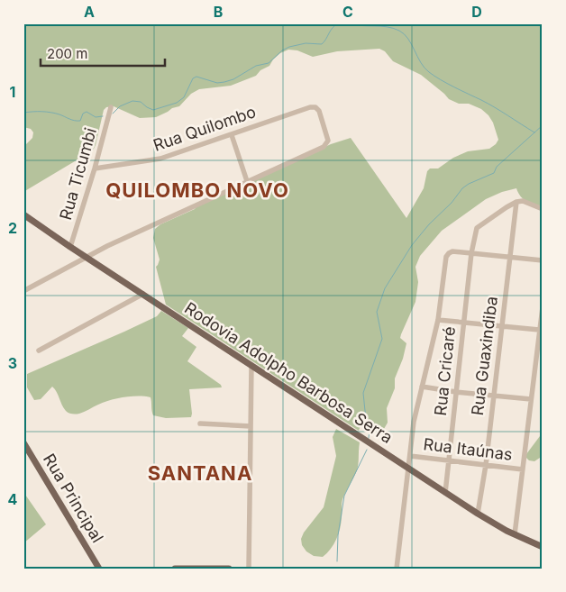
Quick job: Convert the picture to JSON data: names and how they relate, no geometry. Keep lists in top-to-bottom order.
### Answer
{
  "streets": {
    "main road": ["Rodovia Adolpho Barbosa Serra", "Rua Principal"],
    "street": [
      "Rua Quilombo",
      "Rua Ticumbi",
      "Rua Guaxindiba",
      "Rua Cricaré",
      "Rua Itaúnas"
    ]
  },
  "crossings": [
    ["Rua Quilombo", "Rua Ticumbi"],
    ["Rua Ticumbi", "Rodovia Adolpho Barbosa Serra"],
    ["Rua Guaxindiba", "Rua Cricaré"],
    ["Rua Guaxindiba", "Rodovia Adolpho Barbosa Serra"],
    ["Rua Guaxindiba", "Rua Itaúnas"],
    ["Rua Cricaré", "Rodovia Adolpho Barbosa Serra"],
    ["Rua Cricaré", "Rua Itaúnas"]
  ],
  "districts": ["QUILOMBO NOVO", "SANTANA"],
  "scale_bar": "200 m",
  "grid": {
    "columns": [
      "A",
      "B",
      "C",
      "D"
    ],
    "rows": [
      "1",
      "2",
      "3",
      "4"
    ]
  }
}
